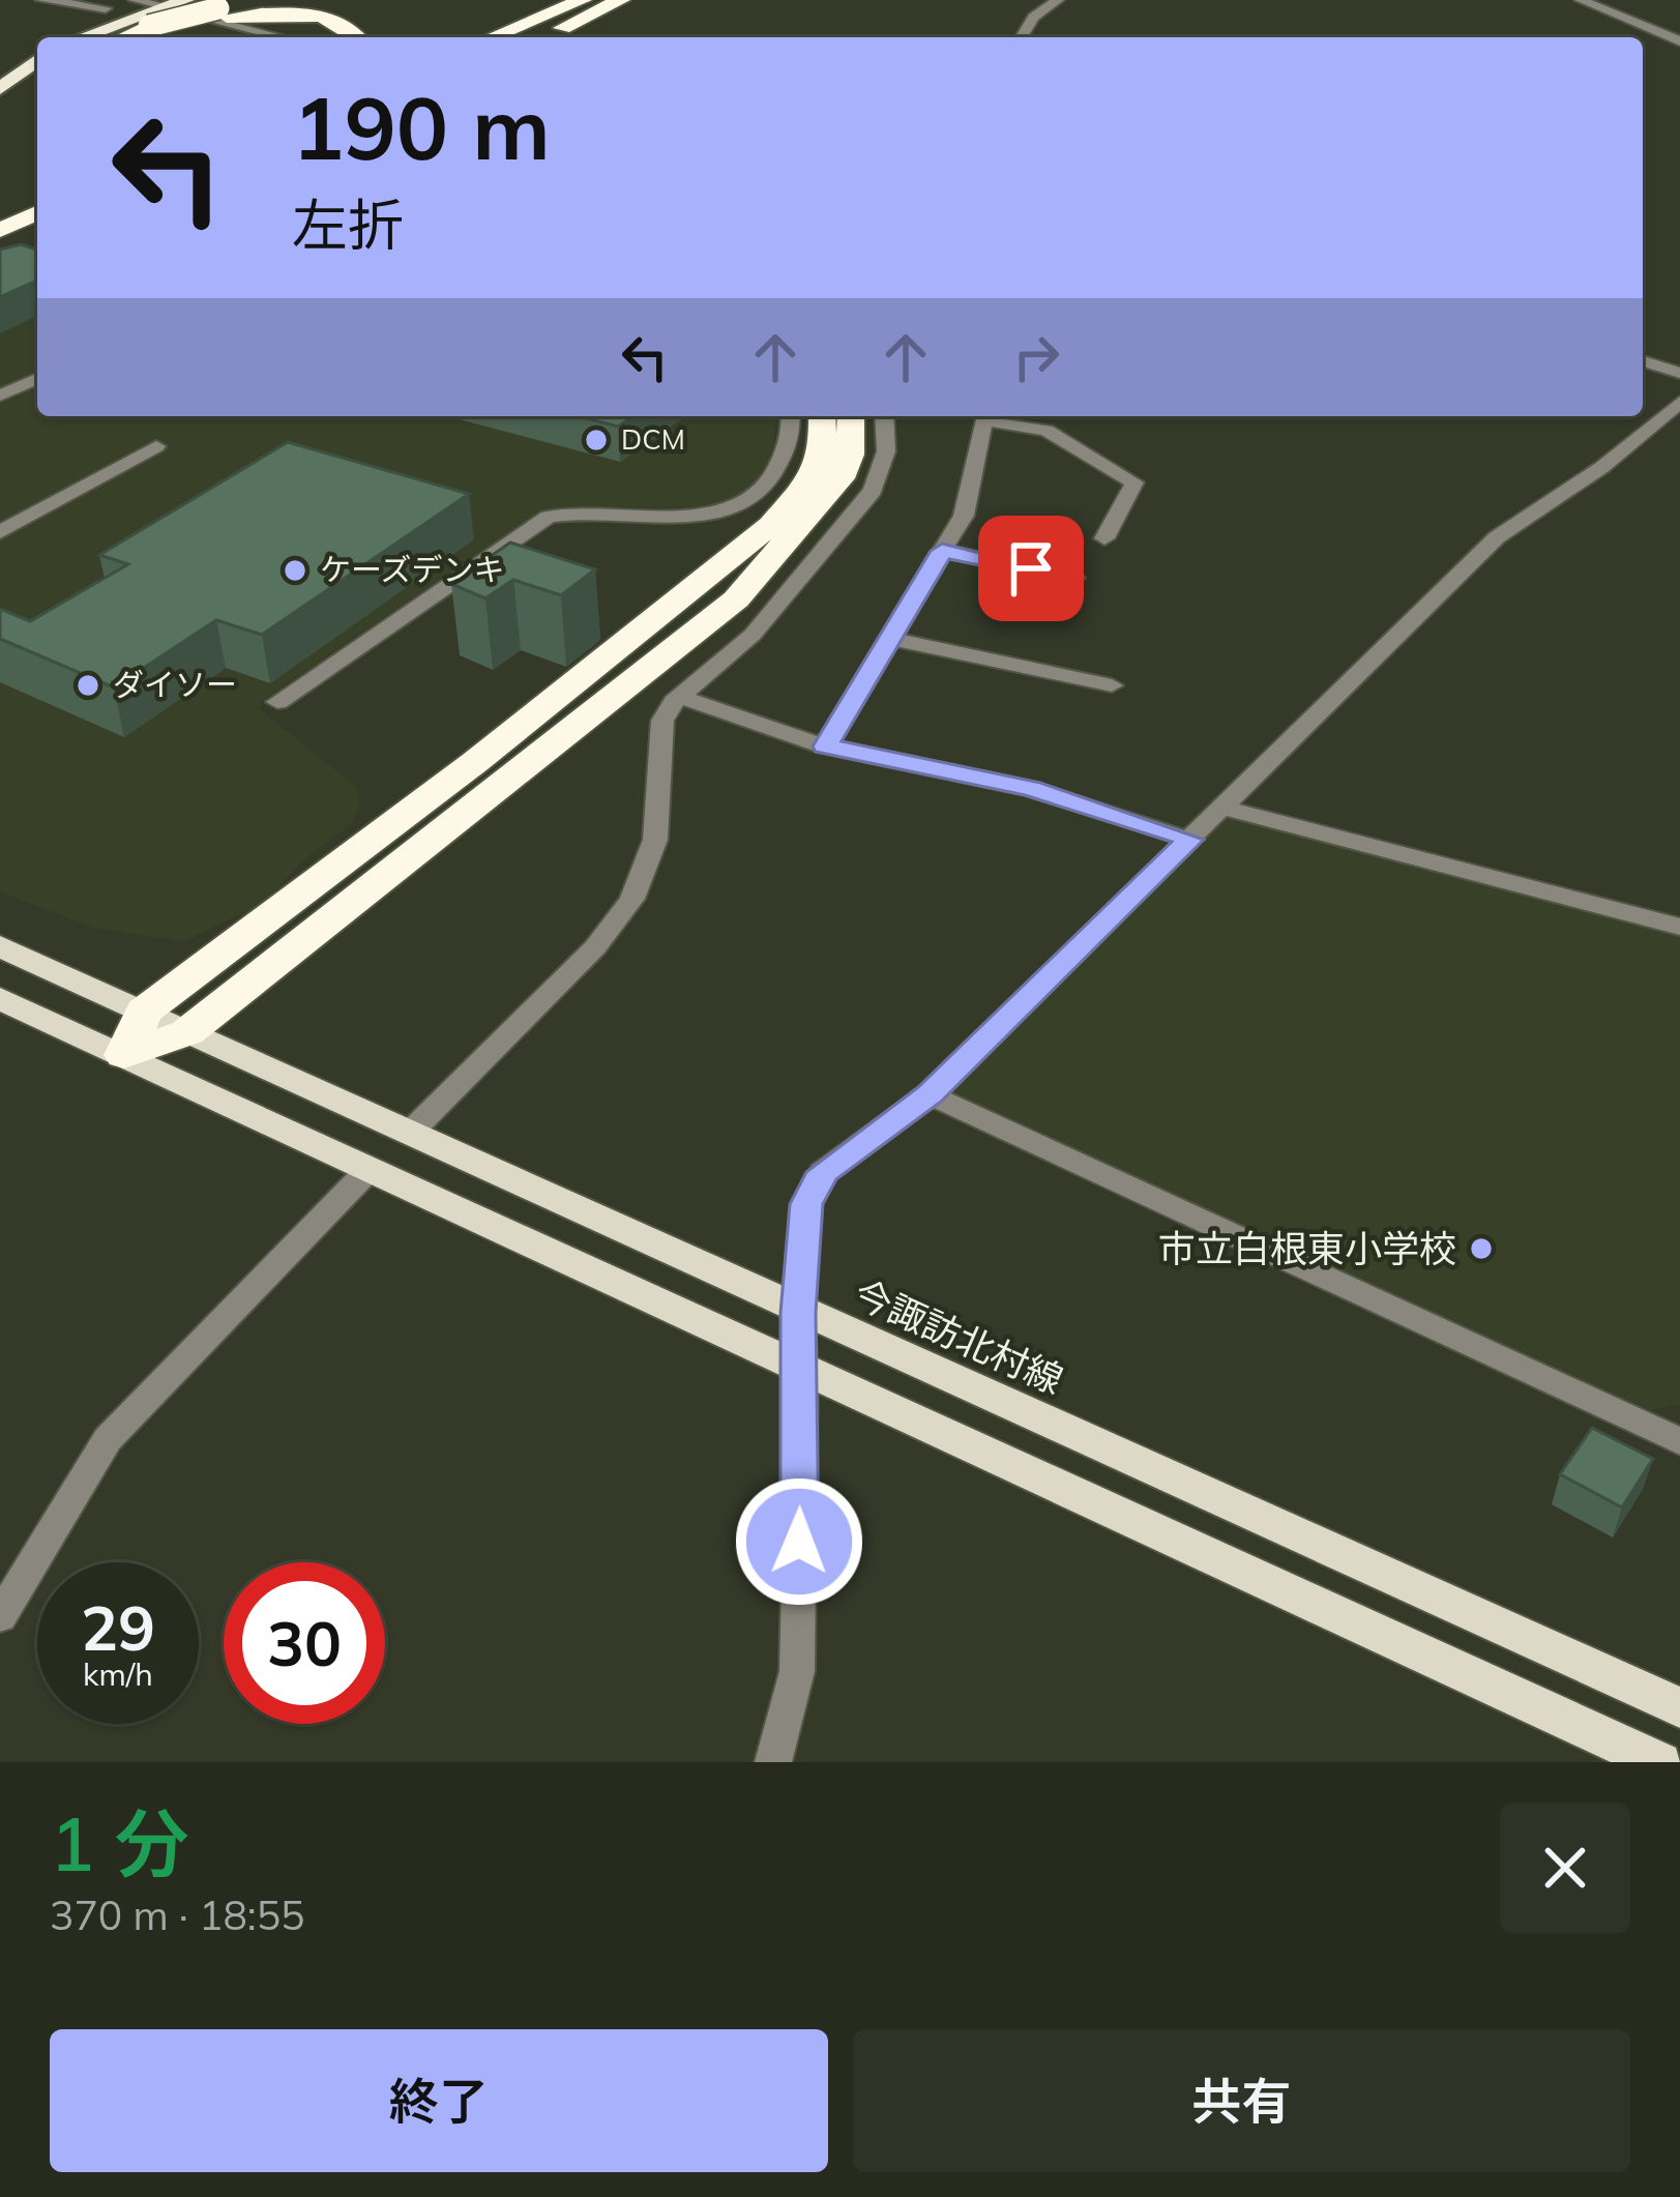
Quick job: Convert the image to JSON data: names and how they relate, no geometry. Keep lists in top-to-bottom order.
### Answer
{
  "streets": {
    "main road": ["今諏訪北村線"]
  },
  "places": [
    "DCM",
    "ケーズデンキ",
    "ダイソー",
    "市立白根東小学校"
  ],
  "page": {
    "turn": ["190 m", "左折"],
    "speed": "29 km/h",
    "limit": "30",
    "heading": ["1 分", "370 m · 18:55"],
    "buttons": ["終了", "共有"]
  }
}
